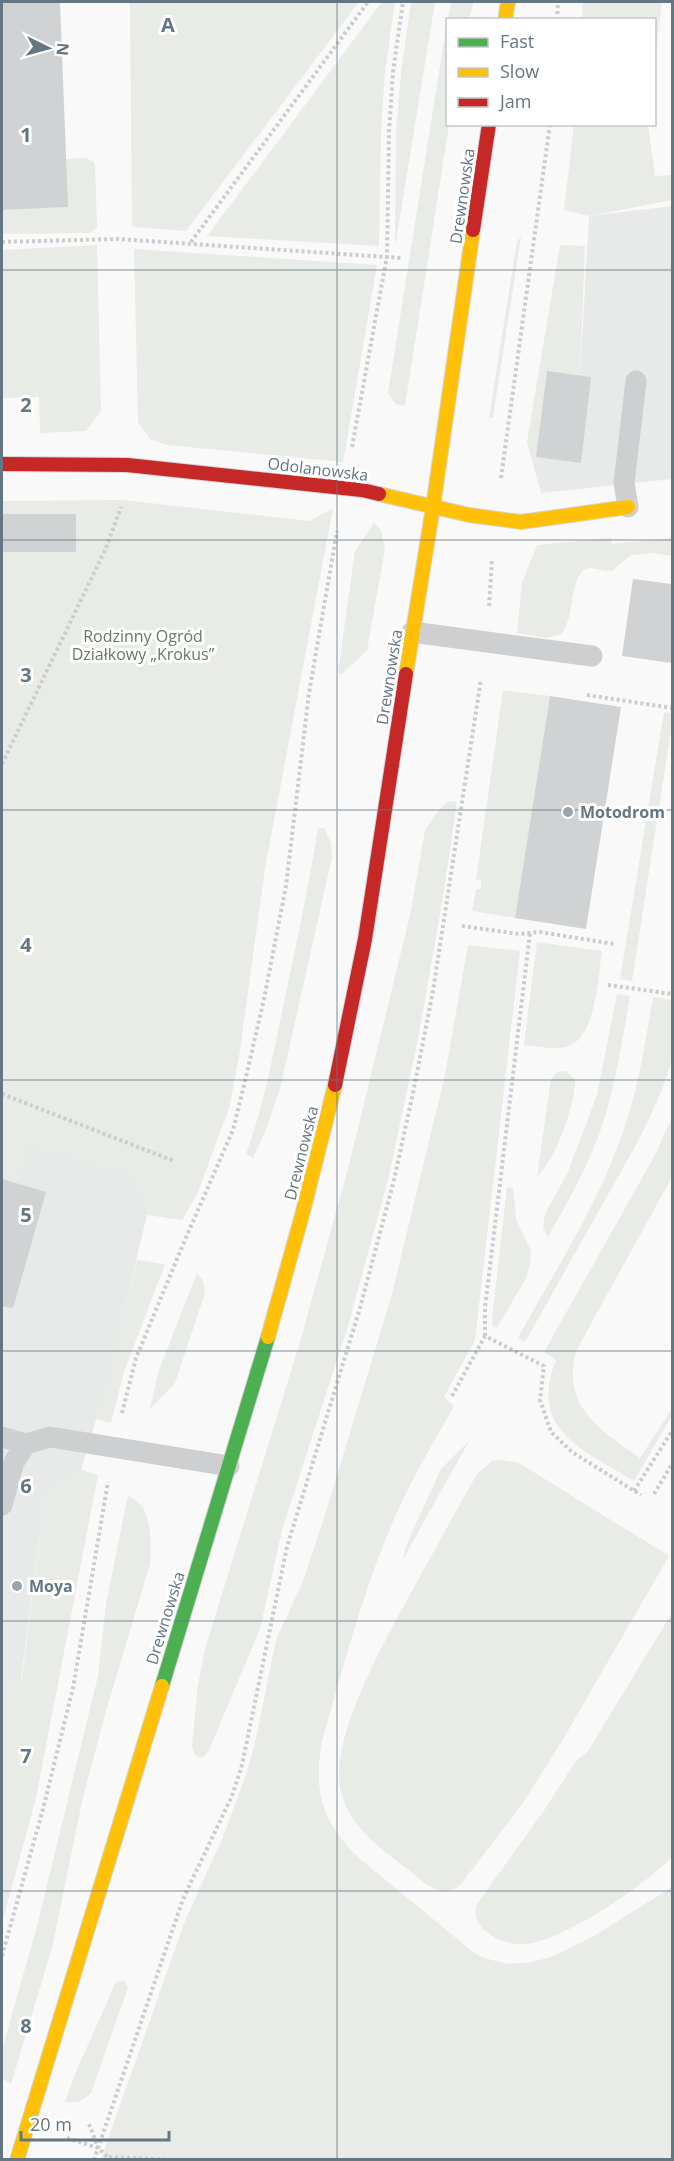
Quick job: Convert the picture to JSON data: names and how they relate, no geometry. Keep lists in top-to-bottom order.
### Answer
{
  "streets": {
    "main road": ["Drewnowska", "Odolanowska"]
  },
  "crossings": [
    ["Drewnowska", "Odolanowska"]
  ],
  "parks": ["Rodzinny Ogród Działkowy „Krokus”"],
  "places": ["Motodrom", "Moya"],
  "legend": ["Fast", "Slow", "Jam"],
  "scale_bar": "20 m",
  "north": "right",
  "grid": {
    "columns": ["A"],
    "rows": [
      "1",
      "2",
      "3",
      "4",
      "5",
      "6",
      "7",
      "8"
    ]
  }
}
